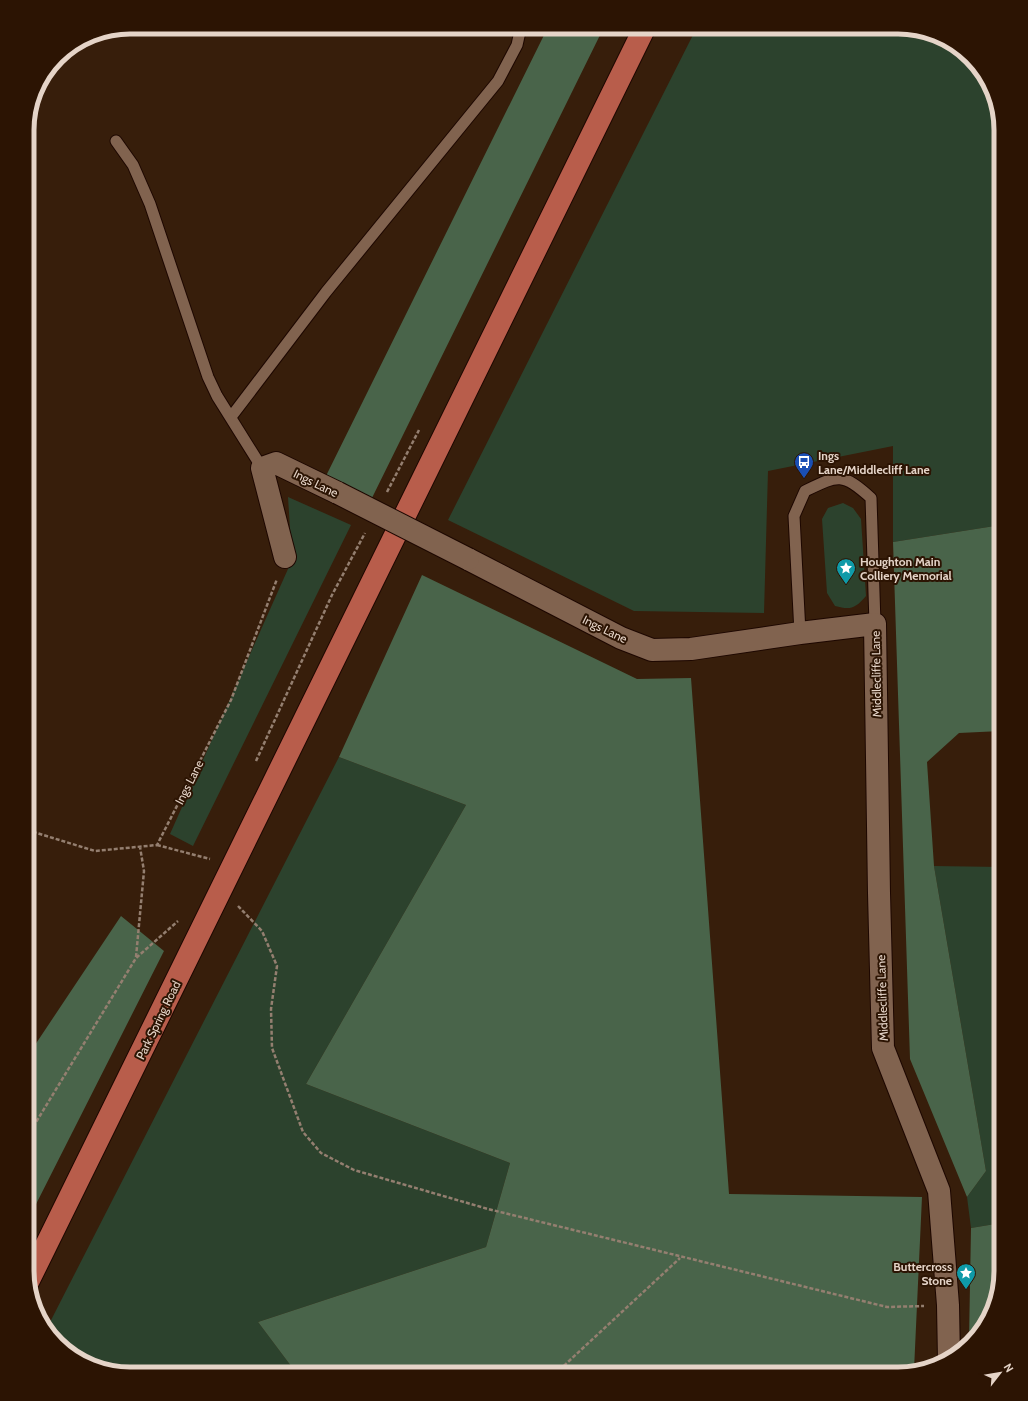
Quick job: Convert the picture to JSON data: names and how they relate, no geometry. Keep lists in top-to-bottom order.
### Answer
{
  "streets": {
    "main road": ["Park Spring Road"],
    "street": ["Ings Lane", "Middlecliffe Lane"]
  },
  "crossings": [
    ["Ings Lane", "Middlecliffe Lane"]
  ],
  "places": {
    "bus stop": ["Ings Lane/Middlecliff Lane"],
    "place": ["Houghton Main Colliery Memorial", "Buttercross Stone"]
  },
  "north": "top right"
}
